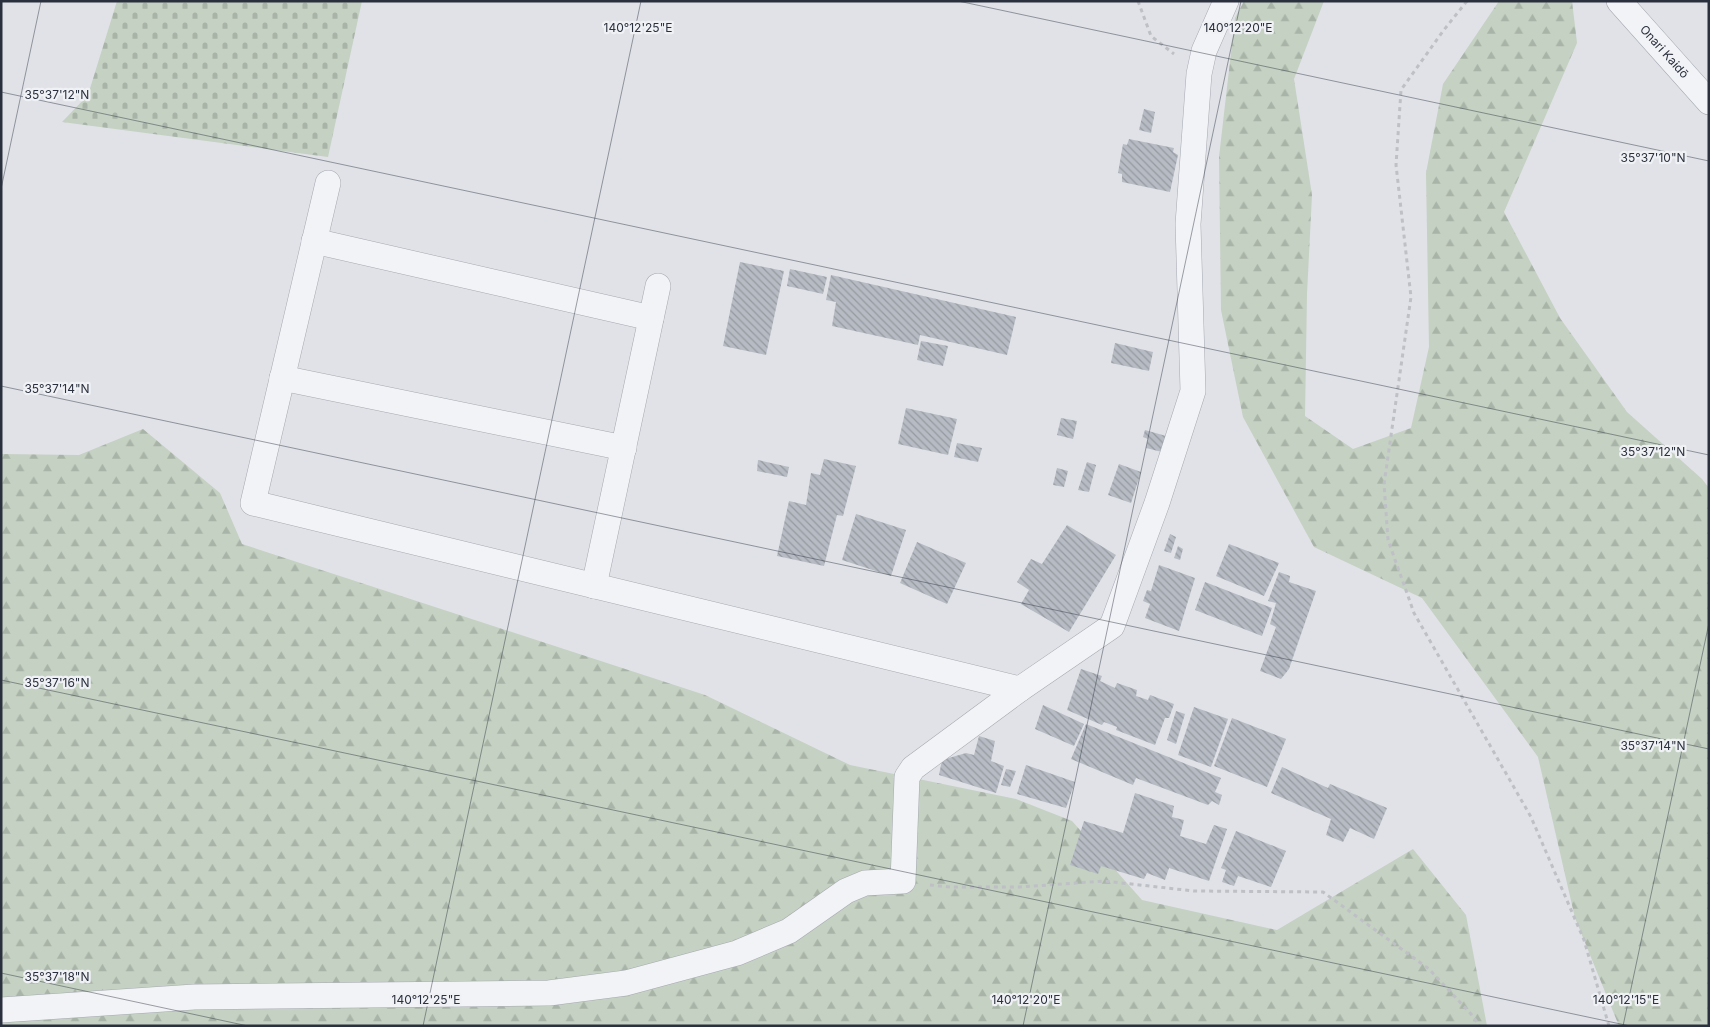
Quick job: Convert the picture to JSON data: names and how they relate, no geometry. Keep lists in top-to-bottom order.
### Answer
{
  "streets": {
    "street": ["Onari Kaidō"]
  },
  "coordinates": [
    "140°12'25\"E",
    "140°12'20\"E",
    "35°37'12\"N",
    "35°37'10\"N",
    "35°37'14\"N",
    "35°37'16\"N",
    "35°37'18\"N",
    "140°12'15\"E"
  ]
}
